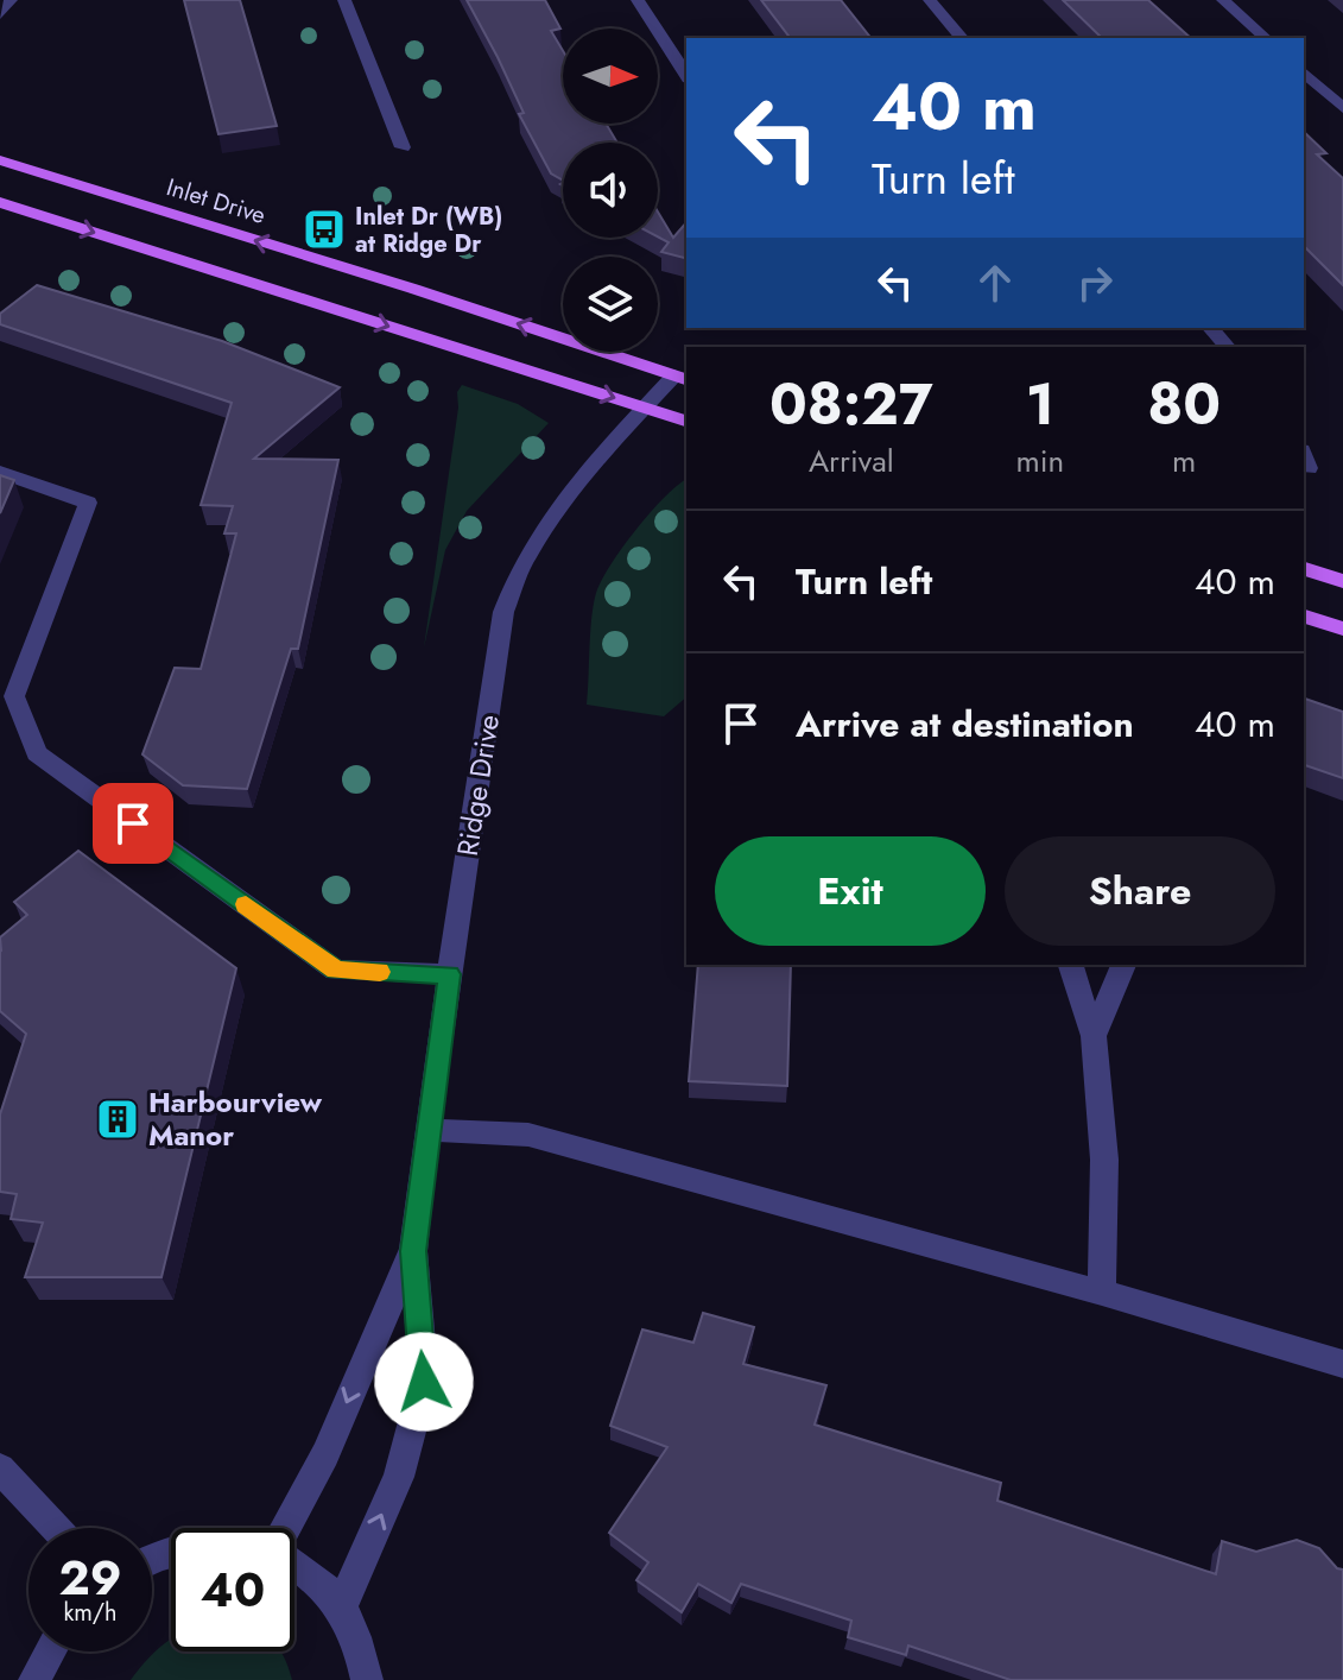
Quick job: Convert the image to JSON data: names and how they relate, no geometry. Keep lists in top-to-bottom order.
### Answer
{
  "streets": {
    "main road": ["Inlet Drive"],
    "street": ["Ridge Drive"]
  },
  "crossings": [
    ["Inlet Drive", "Ridge Drive"]
  ],
  "places": {
    "bus stop": ["Inlet Dr (WB) at Ridge Dr"],
    "building": ["Harbourview Manor"]
  },
  "north": "right",
  "page": {
    "turn": ["40 m", "Turn left"],
    "eta": [
      "08:27",
      "Arrival",
      "1",
      "min",
      "80",
      "m"
    ],
    "list": [
      {
        "name": "Turn left",
        "value": "40 m"
      },
      {
        "name": "Arrive at destination",
        "value": "40 m"
      }
    ],
    "buttons": ["Exit", "Share"],
    "speed": "29 km/h",
    "limit": "40"
  }
}
